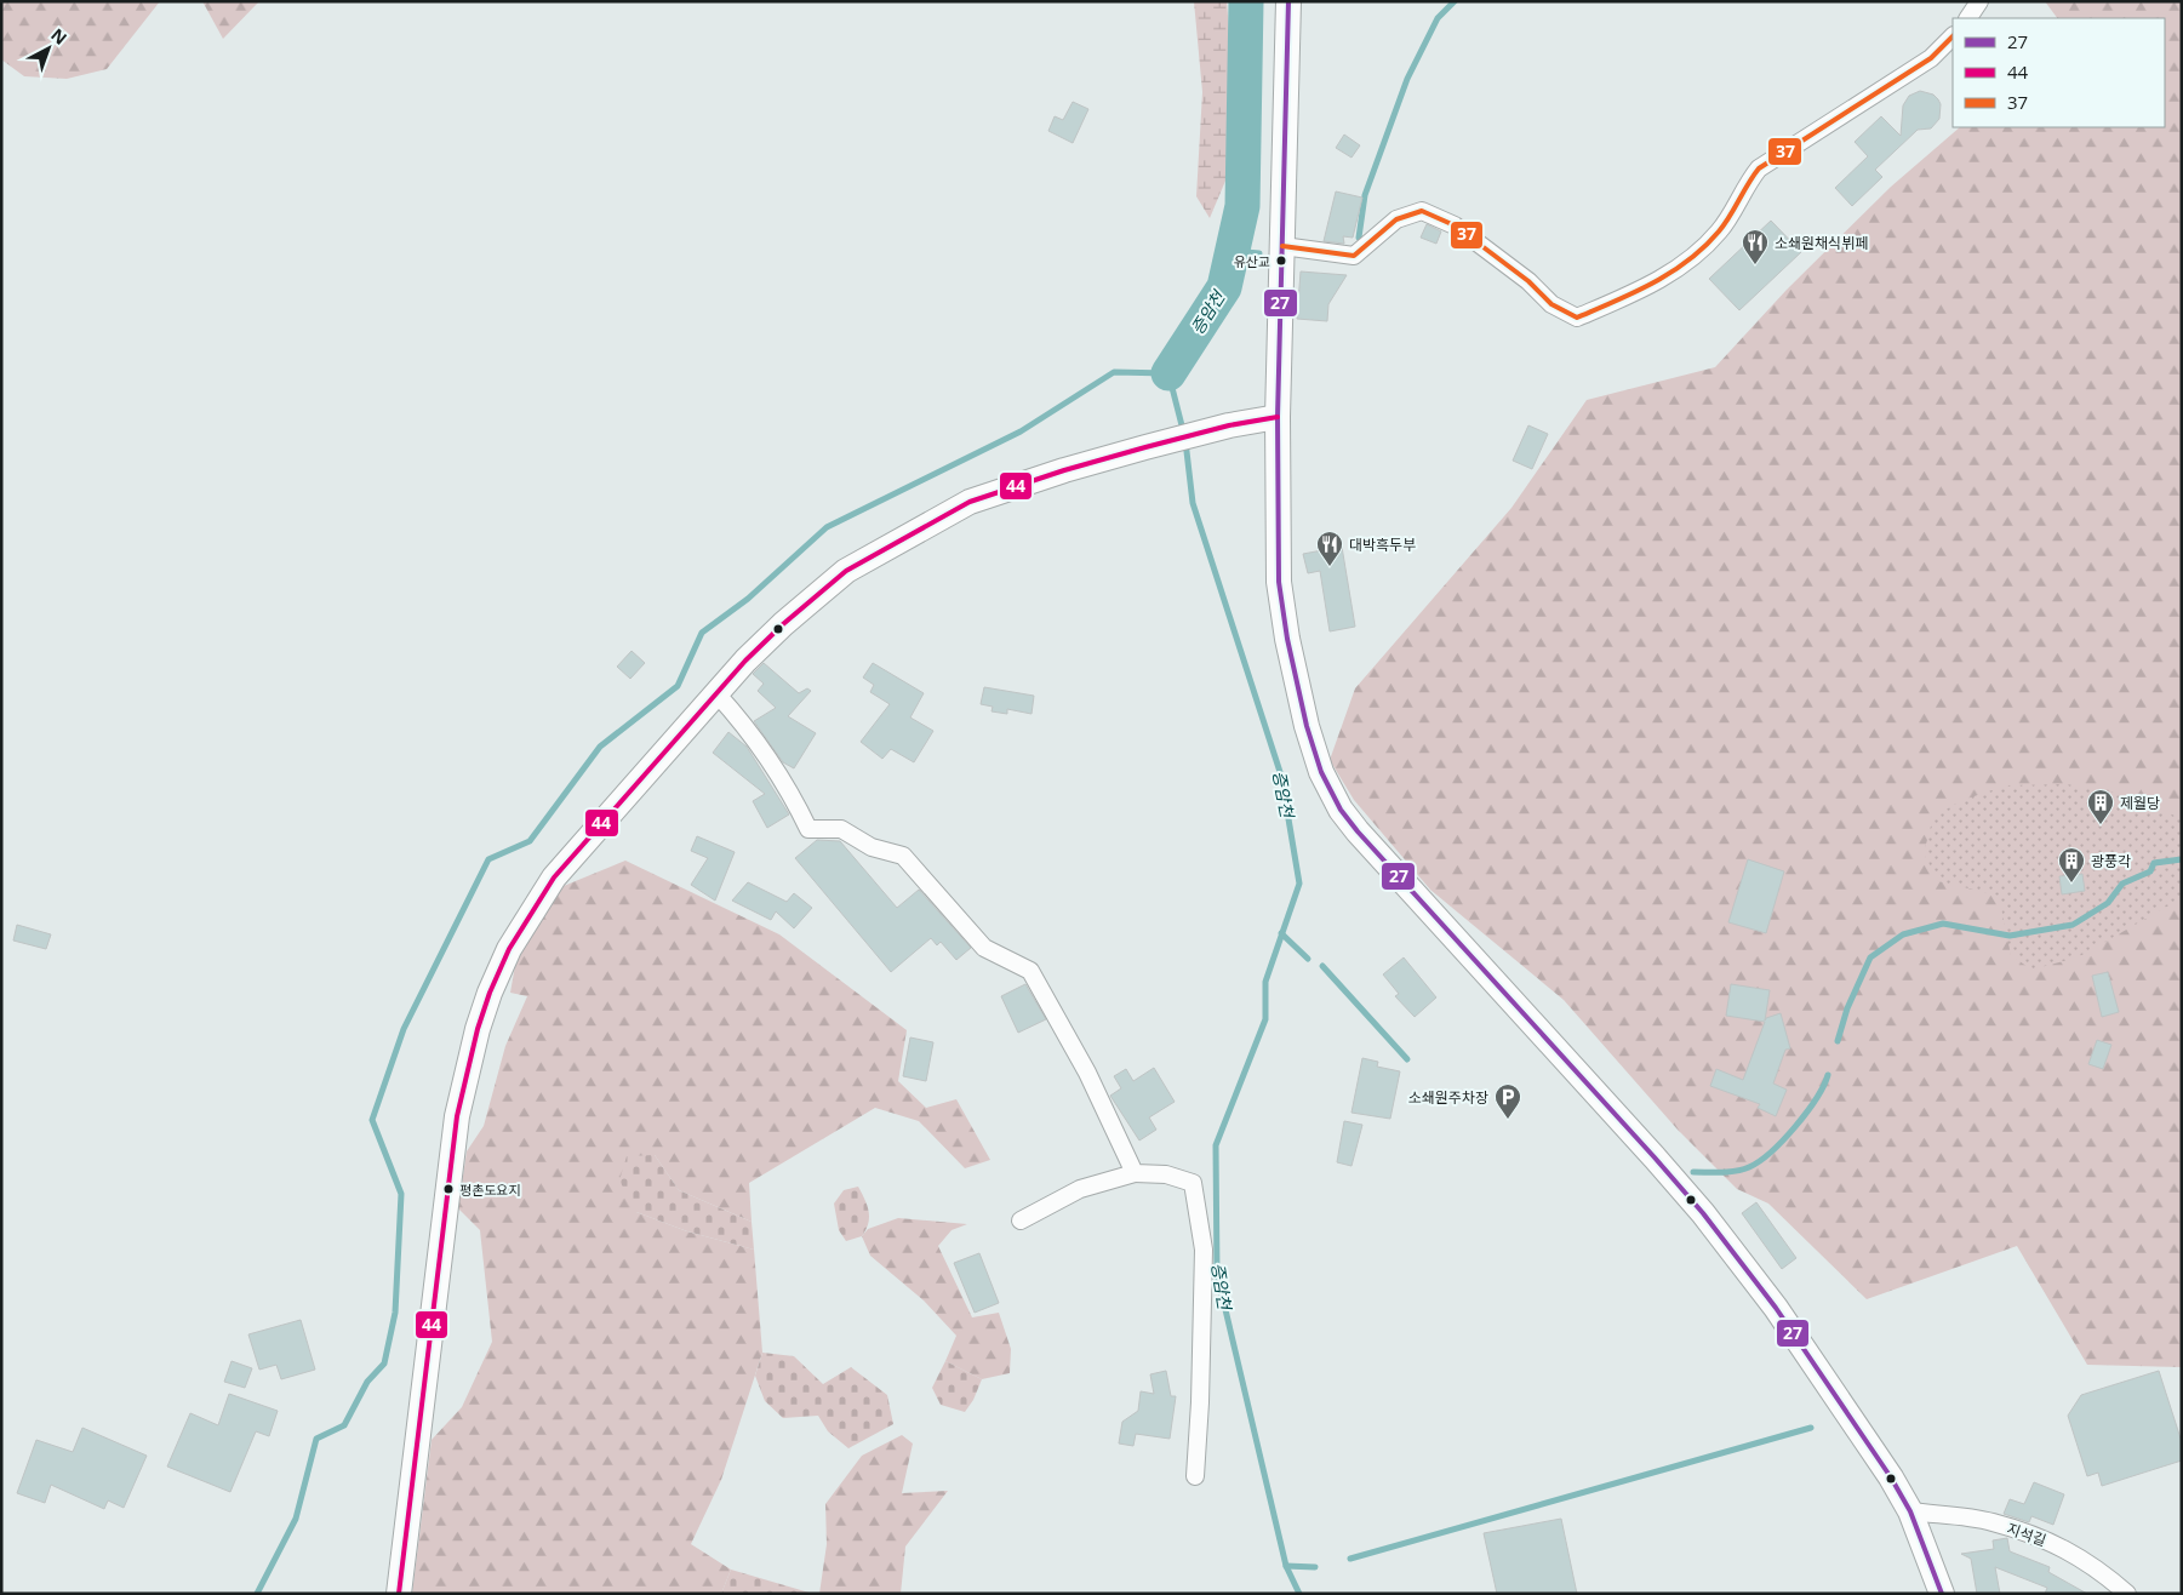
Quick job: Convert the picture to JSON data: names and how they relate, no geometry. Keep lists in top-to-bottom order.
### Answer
{
  "streets": {
    "street": ["지석길"]
  },
  "water": ["증암천"],
  "places": {
    "other": ["유산교", "평촌도요지"],
    "restaurant": ["소쇄원채식뷔페", "대박흑두부"],
    "building": ["제월당", "광풍각"],
    "parking": ["소쇄원주차장"]
  },
  "lines": ["transit line 27", "transit line 37", "transit line 44"],
  "legend": ["27", "44", "37"],
  "north": "top right"
}
